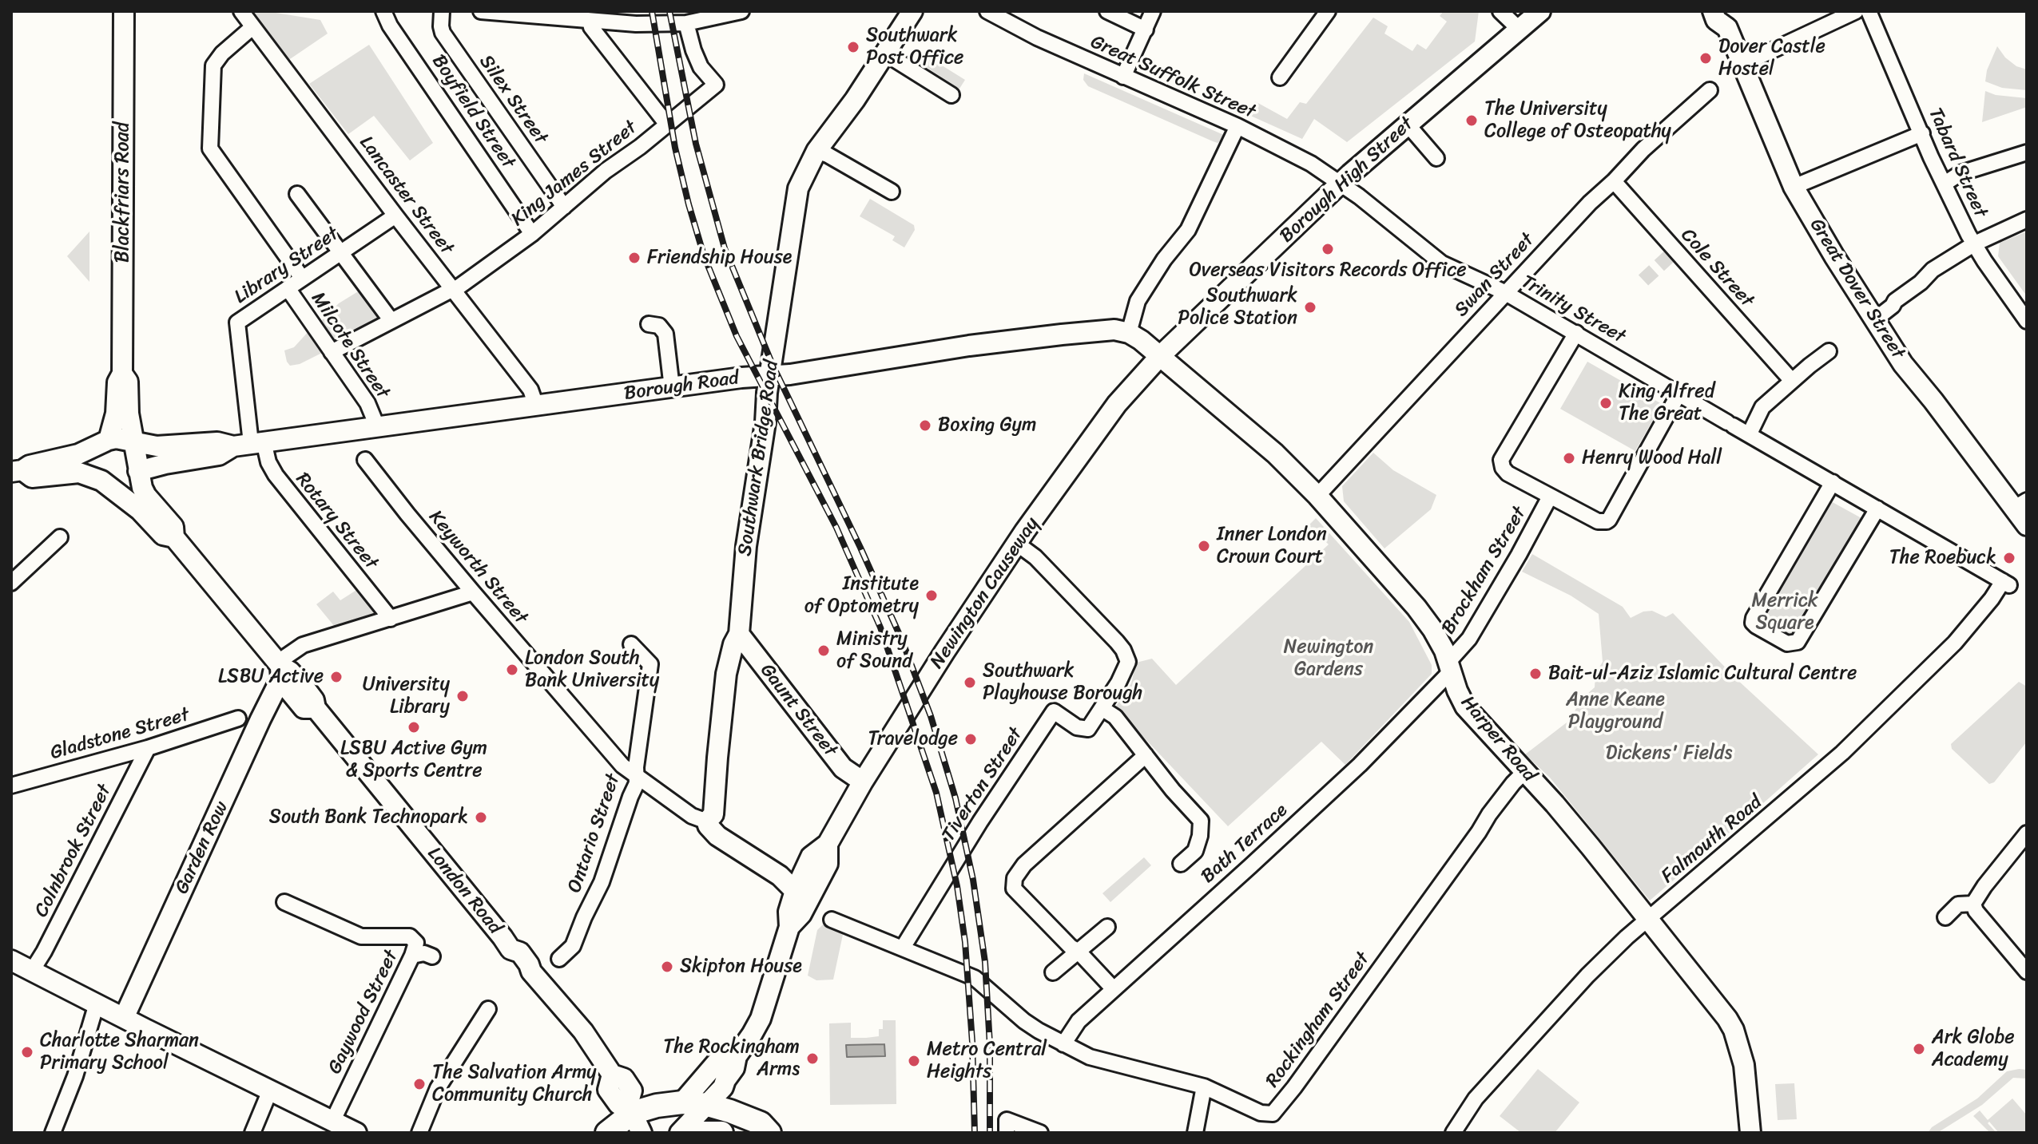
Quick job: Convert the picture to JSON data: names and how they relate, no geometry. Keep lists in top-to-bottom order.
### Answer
{
  "streets": {
    "main road": [
      "Borough High Street",
      "Blackfriars Road",
      "Great Dover Street",
      "Borough Road",
      "Southwark Bridge Road",
      "Newington Causeway",
      "Gaunt Street",
      "Harper Road",
      "Garden Row",
      "London Road"
    ],
    "street": [
      "Great Suffolk Street",
      "Silex Street",
      "Boyfield Street",
      "Tabard Street",
      "King James Street",
      "Lancaster Street",
      "Library Street",
      "Cole Street",
      "Swan Street",
      "Trinity Street",
      "Milcote Street",
      "Rotary Street",
      "Keyworth Street",
      "Brockham Street",
      "Gladstone Street",
      "Tiverton Street",
      "Ontario Street",
      "Falmouth Road",
      "Bath Terrace",
      "Colnbrook Street",
      "Gaywood Street",
      "Rockingham Street"
    ]
  },
  "crossings": [
    ["Great Suffolk Street", "Borough High Street"],
    ["Great Suffolk Street", "Trinity Street"],
    ["Silex Street", "King James Street"],
    ["Boyfield Street", "King James Street"],
    ["King James Street", "Lancaster Street"],
    ["King James Street", "Milcote Street"],
    ["Borough High Street", "Trinity Street"],
    ["Borough High Street", "Newington Causeway"],
    ["Borough High Street", "Harper Road"],
    ["Blackfriars Road", "Borough Road"],
    ["Lancaster Street", "Library Street"],
    ["Lancaster Street", "Milcote Street"],
    ["Lancaster Street", "Borough Road"],
    ["Library Street", "Milcote Street"],
    ["Library Street", "Borough Road"],
    ["Library Street", "Rotary Street"],
    ["Cole Street", "Swan Street"],
    ["Swan Street", "Trinity Street"],
    ["Swan Street", "Harper Road"],
    ["Trinity Street", "Falmouth Road"],
    ["Milcote Street", "Borough Road"],
    ["Borough Road", "Southwark Bridge Road"],
    ["Borough Road", "Rotary Street"],
    ["Southwark Bridge Road", "Keyworth Street"],
    ["Southwark Bridge Road", "Gaunt Street"],
    ["Keyworth Street", "Ontario Street"],
    ["Brockham Street", "Harper Road"],
    ["Brockham Street", "Bath Terrace"],
    ["Newington Causeway", "Gaunt Street"],
    ["Newington Causeway", "Harper Road"],
    ["Newington Causeway", "Tiverton Street"],
    ["Gladstone Street", "Colnbrook Street"],
    ["Harper Road", "Falmouth Road"],
    ["Harper Road", "Bath Terrace"],
    ["Harper Road", "Rockingham Street"],
    ["Tiverton Street", "Rockingham Street"],
    ["Bath Terrace", "Rockingham Street"],
    ["Garden Row", "London Road"]
  ],
  "parks": [
    "Merrick Square",
    "Newington Gardens",
    "Anne Keane Playground",
    "Dickens' Fields"
  ],
  "places": [
    "Southwark Post Office",
    "Dover Castle Hostel",
    "The University College of Osteopathy",
    "Overseas Visitors Records Office",
    "Friendship House",
    "Southwark Police Station",
    "King Alfred The Great",
    "Boxing Gym",
    "Henry Wood Hall",
    "Inner London Crown Court",
    "The Roebuck",
    "Institute of Optometry",
    "Ministry of Sound",
    "London South Bank University",
    "Bait-ul-Aziz Islamic Cultural Centre",
    "LSBU Active",
    "Southwark Playhouse Borough",
    "University Library",
    "LSBU Active Gym & Sports Centre",
    "Travelodge",
    "South Bank Technopark",
    "Skipton House",
    "Ark Globe Academy",
    "Charlotte Sharman Primary School",
    "The Rockingham Arms",
    "Metro Central Heights",
    "The Salvation Army Community Church"
  ]
}
